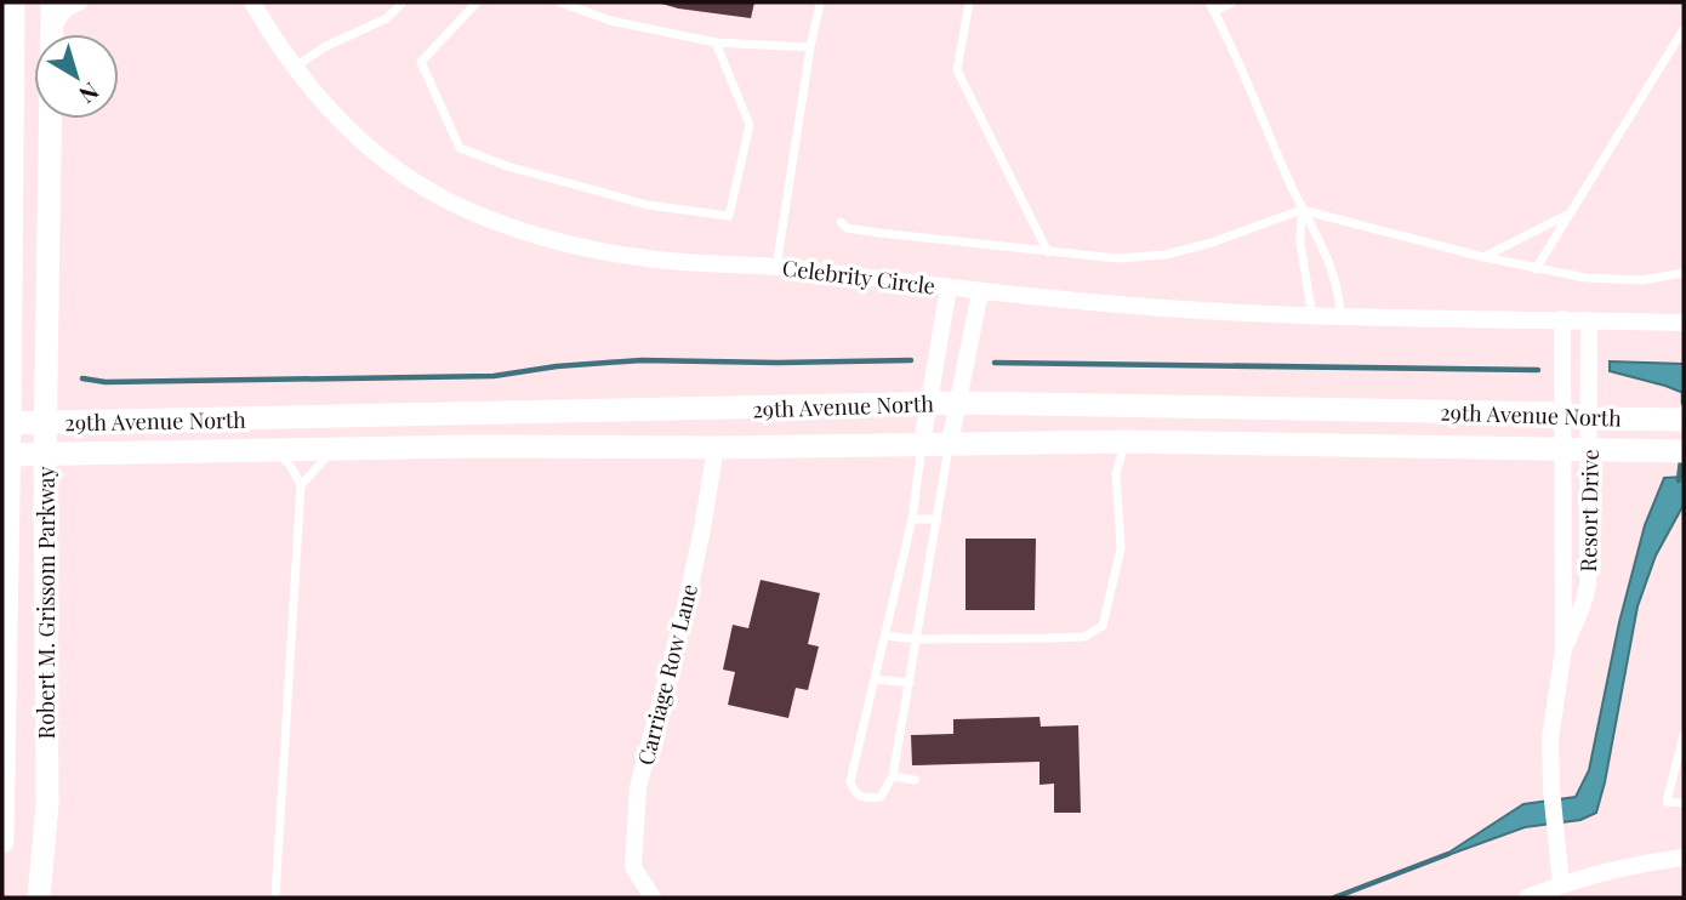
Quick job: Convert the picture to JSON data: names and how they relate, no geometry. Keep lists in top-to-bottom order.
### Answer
{
  "streets": {
    "main road": ["29th Avenue North", "Robert M. Grissom Parkway"],
    "street": ["Celebrity Circle", "Resort Drive", "Carriage Row Lane"]
  },
  "crossings": [
    ["29th Avenue North", "Resort Drive"],
    ["29th Avenue North", "Robert M. Grissom Parkway"],
    ["29th Avenue North", "Carriage Row Lane"]
  ],
  "north": "bottom right"
}
